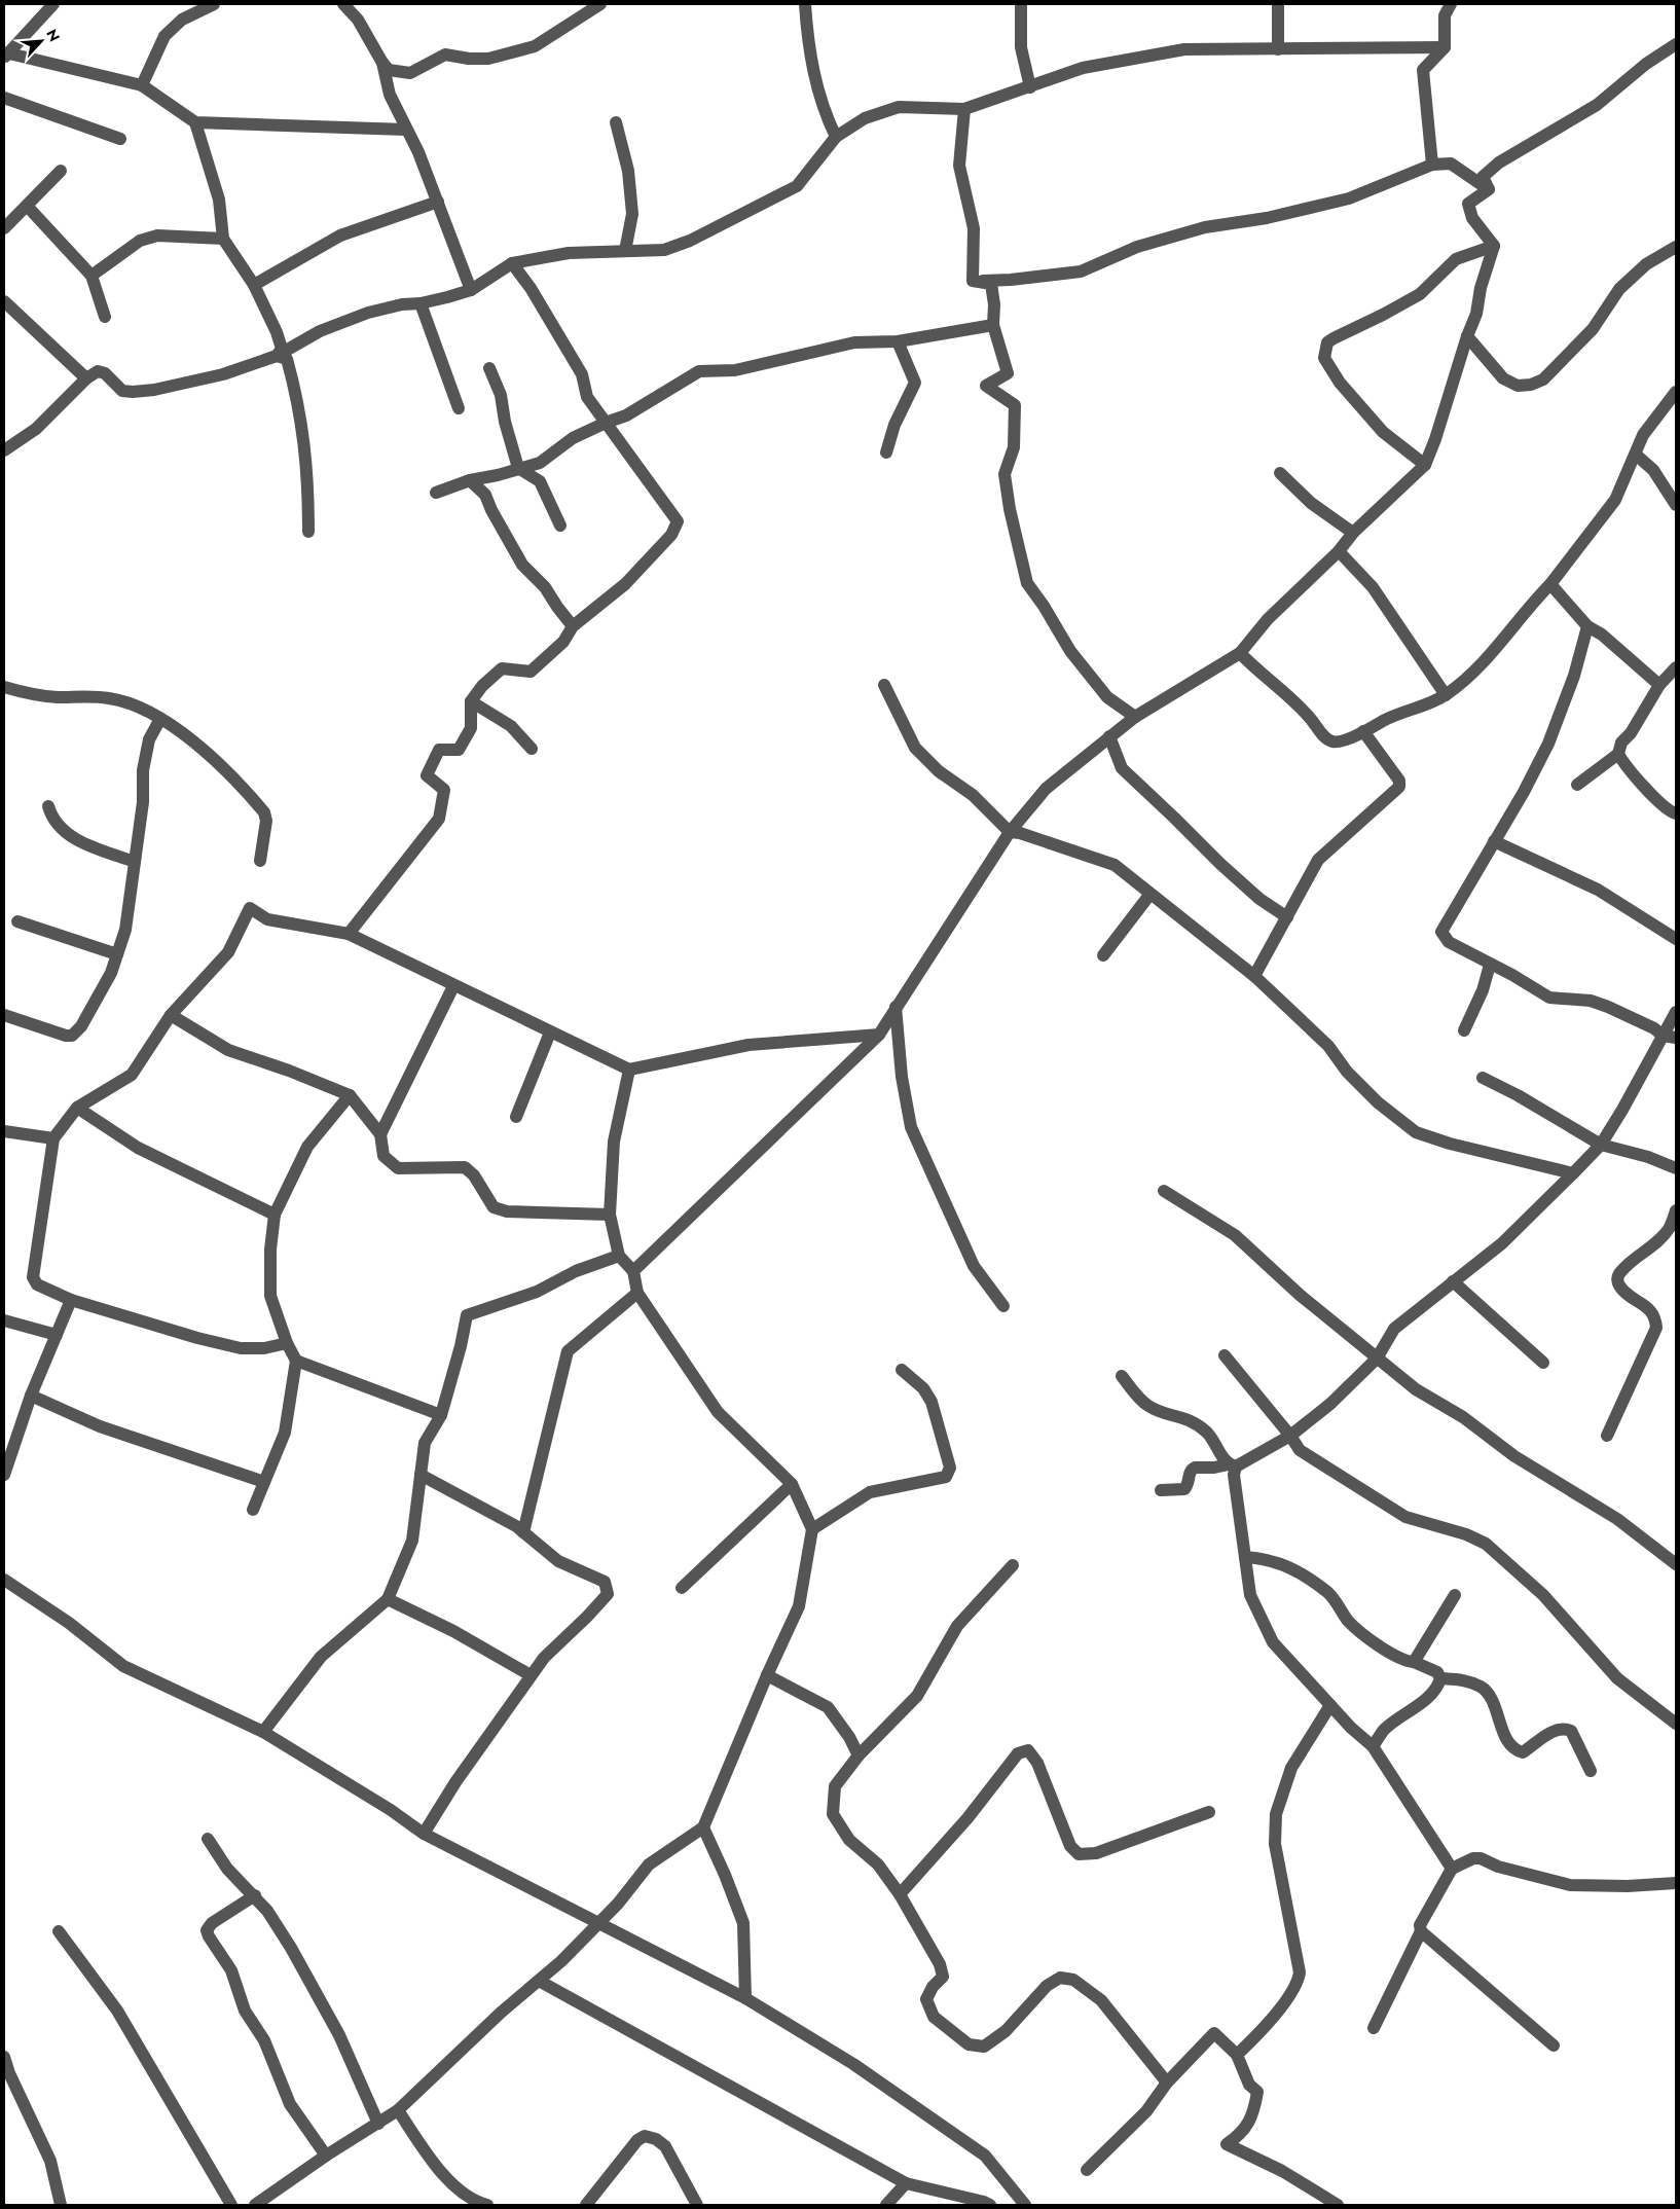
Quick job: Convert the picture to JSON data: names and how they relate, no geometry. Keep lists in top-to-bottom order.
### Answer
{
  "north": "top right"
}
